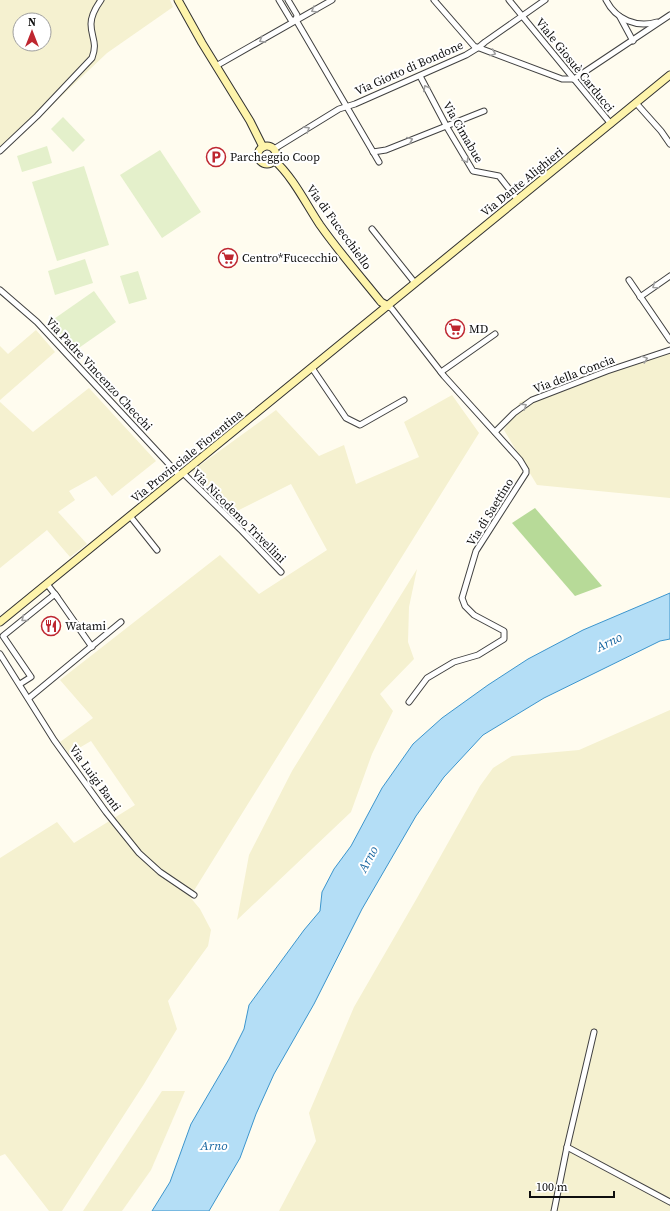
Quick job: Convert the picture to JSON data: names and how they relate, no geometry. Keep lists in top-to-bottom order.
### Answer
{
  "streets": {
    "main road": ["Via Dante Alighieri", "Via di Fucecchiello", "Via Provinciale Fiorentina"],
    "street": [
      "Viale Giosuè Carducci",
      "Via Giotto di Bondone",
      "Via Cimabue",
      "Via Padre Vincenzo Checchi",
      "Via della Concia",
      "Via di Saettino",
      "Via Nicodemo Trivellini",
      "Via Luigi Banti"
    ]
  },
  "crossings": [
    ["Viale Giosuè Carducci", "Via Giotto di Bondone"],
    ["Viale Giosuè Carducci", "Via Dante Alighieri"],
    ["Via Giotto di Bondone", "Via Cimabue"],
    ["Via Giotto di Bondone", "Via di Fucecchiello"],
    ["Via Cimabue", "Via Dante Alighieri"],
    ["Via Dante Alighieri", "Via di Fucecchiello"],
    ["Via Dante Alighieri", "Via Provinciale Fiorentina"],
    ["Via Dante Alighieri", "Via di Saettino"],
    ["Via di Fucecchiello", "Via Provinciale Fiorentina"],
    ["Via di Fucecchiello", "Via di Saettino"],
    ["Via Padre Vincenzo Checchi", "Via Provinciale Fiorentina"],
    ["Via Padre Vincenzo Checchi", "Via Nicodemo Trivellini"],
    ["Via della Concia", "Via di Saettino"],
    ["Via Provinciale Fiorentina", "Via di Saettino"],
    ["Via Provinciale Fiorentina", "Via Nicodemo Trivellini"]
  ],
  "one_way": ["Via della Concia"],
  "water": ["Arno"],
  "places": {
    "parking": ["Parcheggio Coop"],
    "supermarket": ["Centro*Fucecchio", "MD"],
    "restaurant": ["Watami"]
  },
  "scale_bar": "100 m",
  "north": "top"
}
